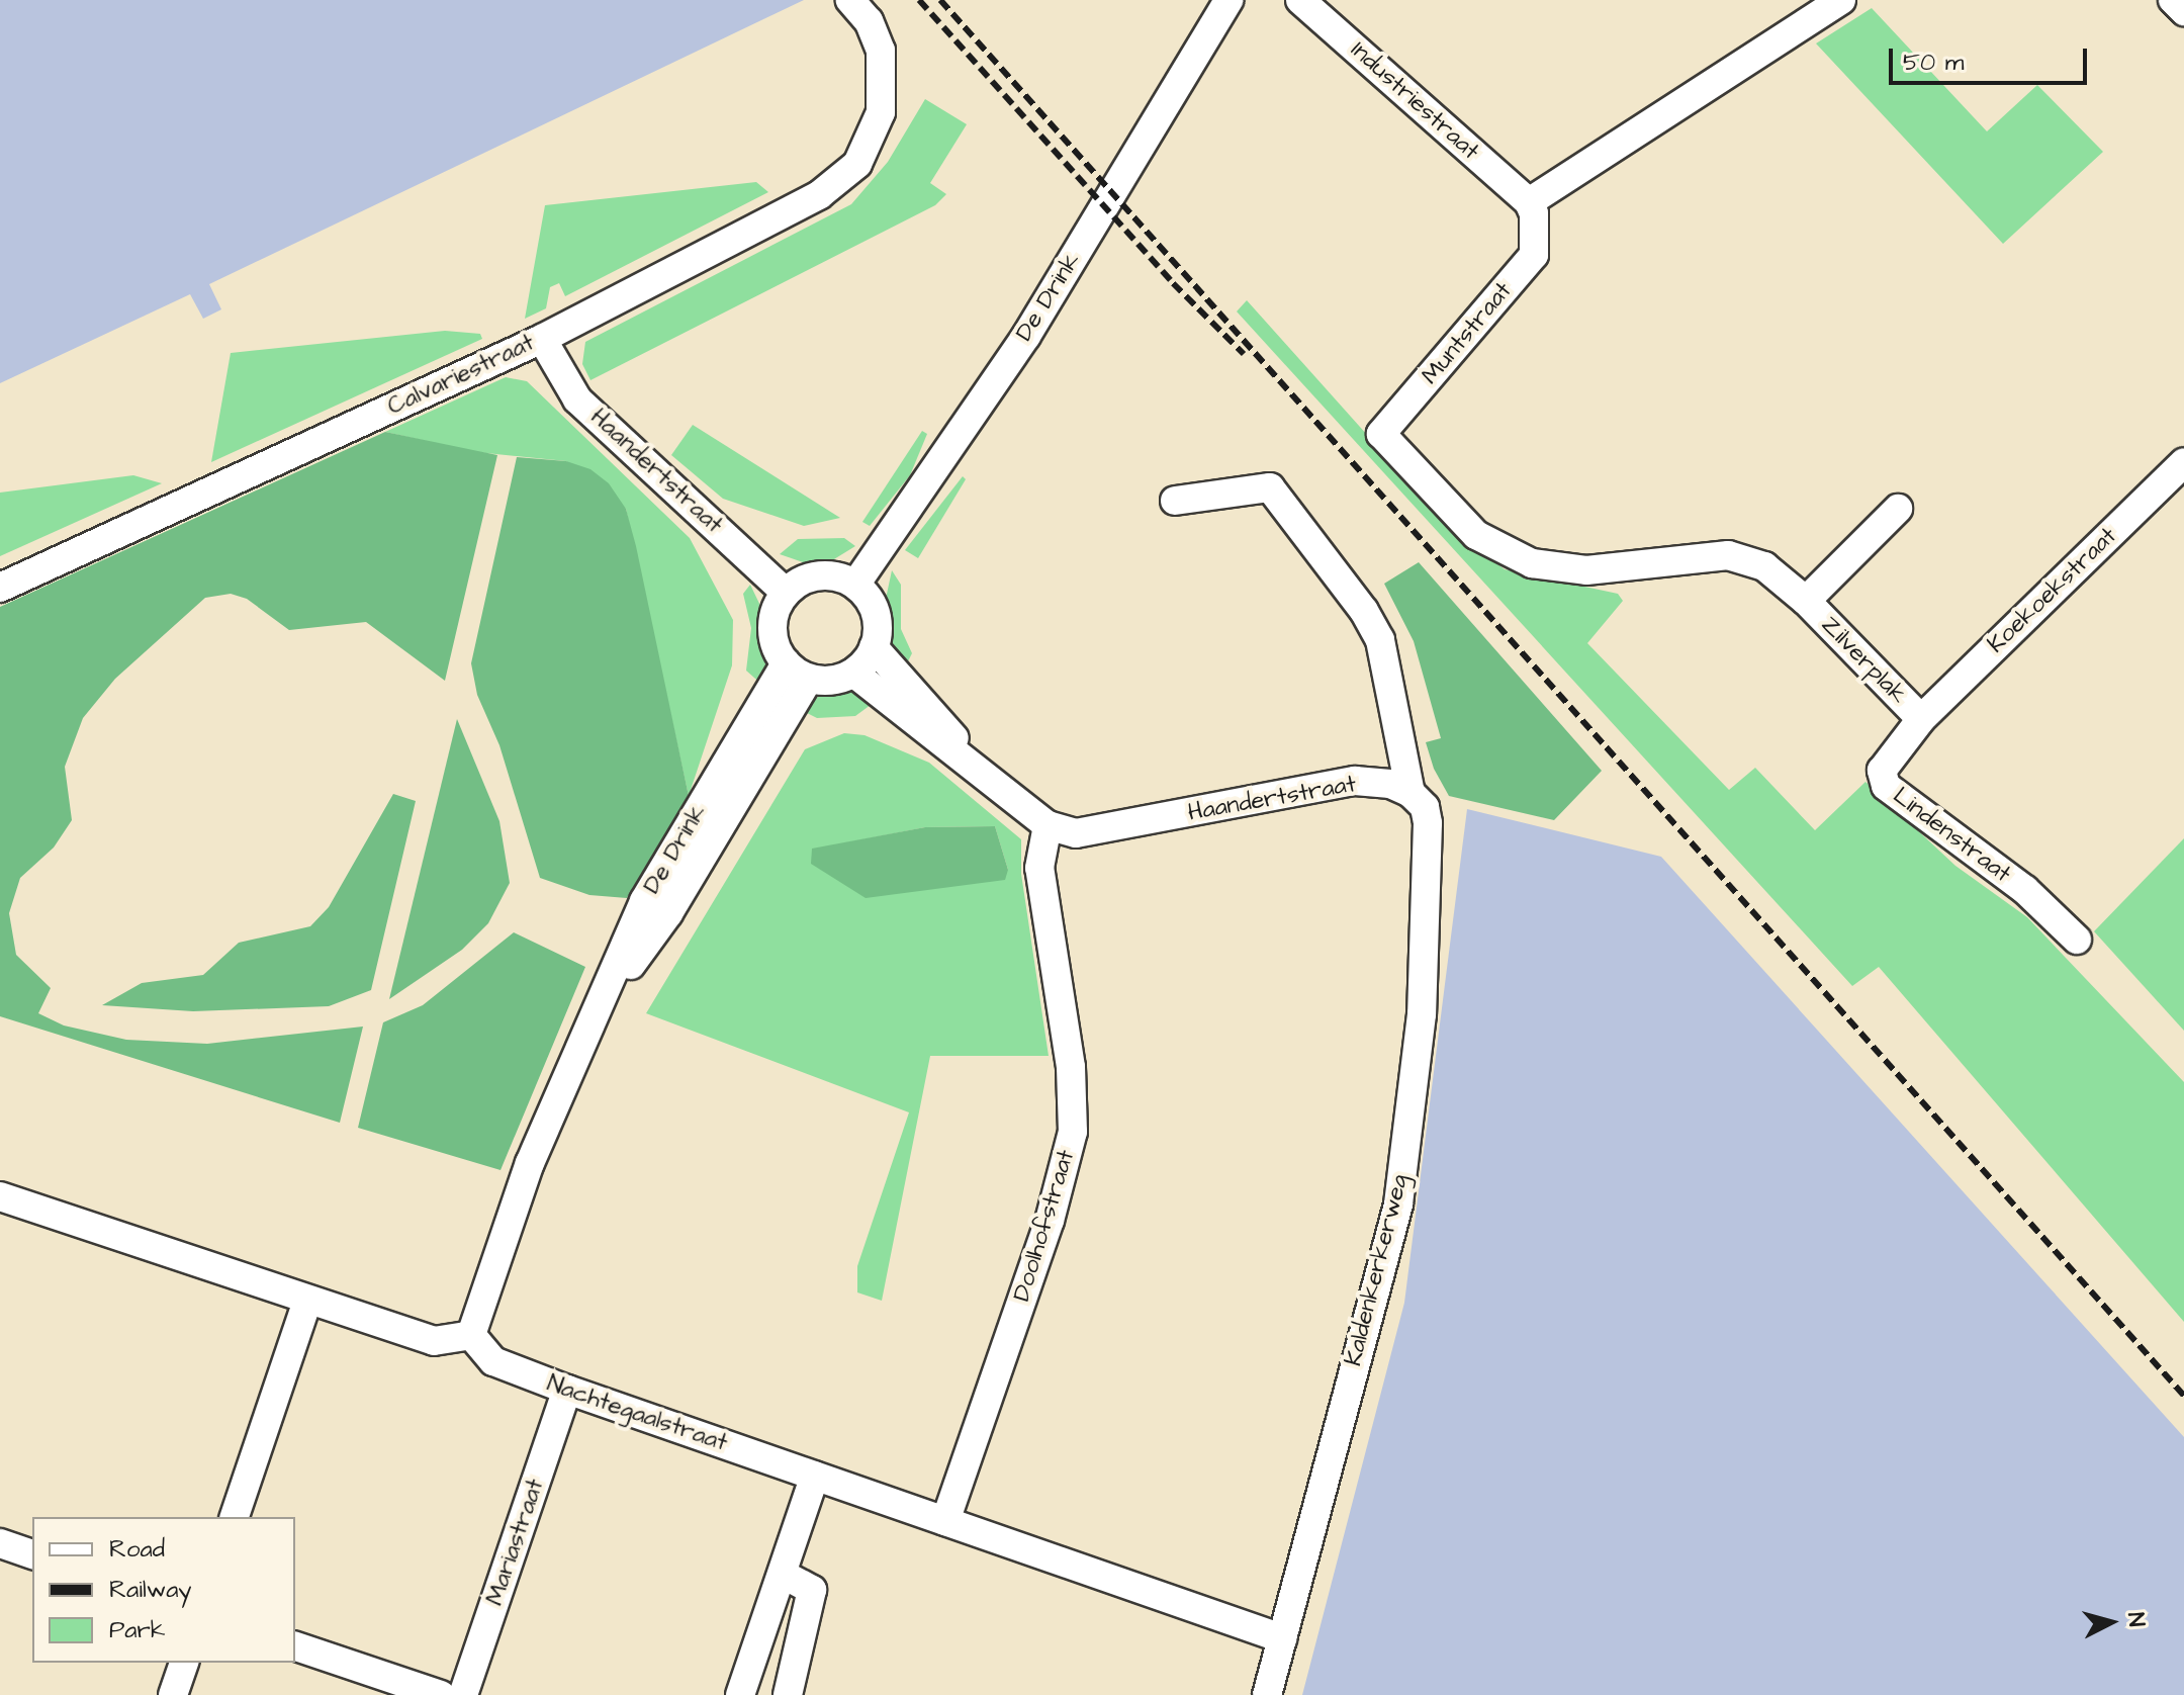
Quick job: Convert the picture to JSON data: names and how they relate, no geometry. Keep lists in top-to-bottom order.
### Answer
{
  "streets": {
    "street": [
      "Industriestraat",
      "De Drink",
      "Muntstraat",
      "Calvariestraat",
      "Haandertstraat",
      "Koekoekstraat",
      "Zilverplak",
      "Lindenstraat",
      "Doolhofstraat",
      "Kaldenkerkerweg",
      "Nachtegaalstraat",
      "Mariastraat"
    ]
  },
  "crossings": [
    ["Industriestraat", "Muntstraat"],
    ["De Drink", "Haandertstraat"],
    ["De Drink", "Nachtegaalstraat"],
    ["Muntstraat", "Zilverplak"],
    ["Calvariestraat", "Haandertstraat"],
    ["Haandertstraat", "Doolhofstraat"],
    ["Haandertstraat", "Kaldenkerkerweg"],
    ["Koekoekstraat", "Zilverplak"],
    ["Koekoekstraat", "Lindenstraat"],
    ["Zilverplak", "Lindenstraat"],
    ["Doolhofstraat", "Nachtegaalstraat"],
    ["Kaldenkerkerweg", "Nachtegaalstraat"],
    ["Nachtegaalstraat", "Mariastraat"]
  ],
  "legend": ["Road", "Railway", "Park"],
  "scale_bar": "50 m",
  "north": "right"
}
